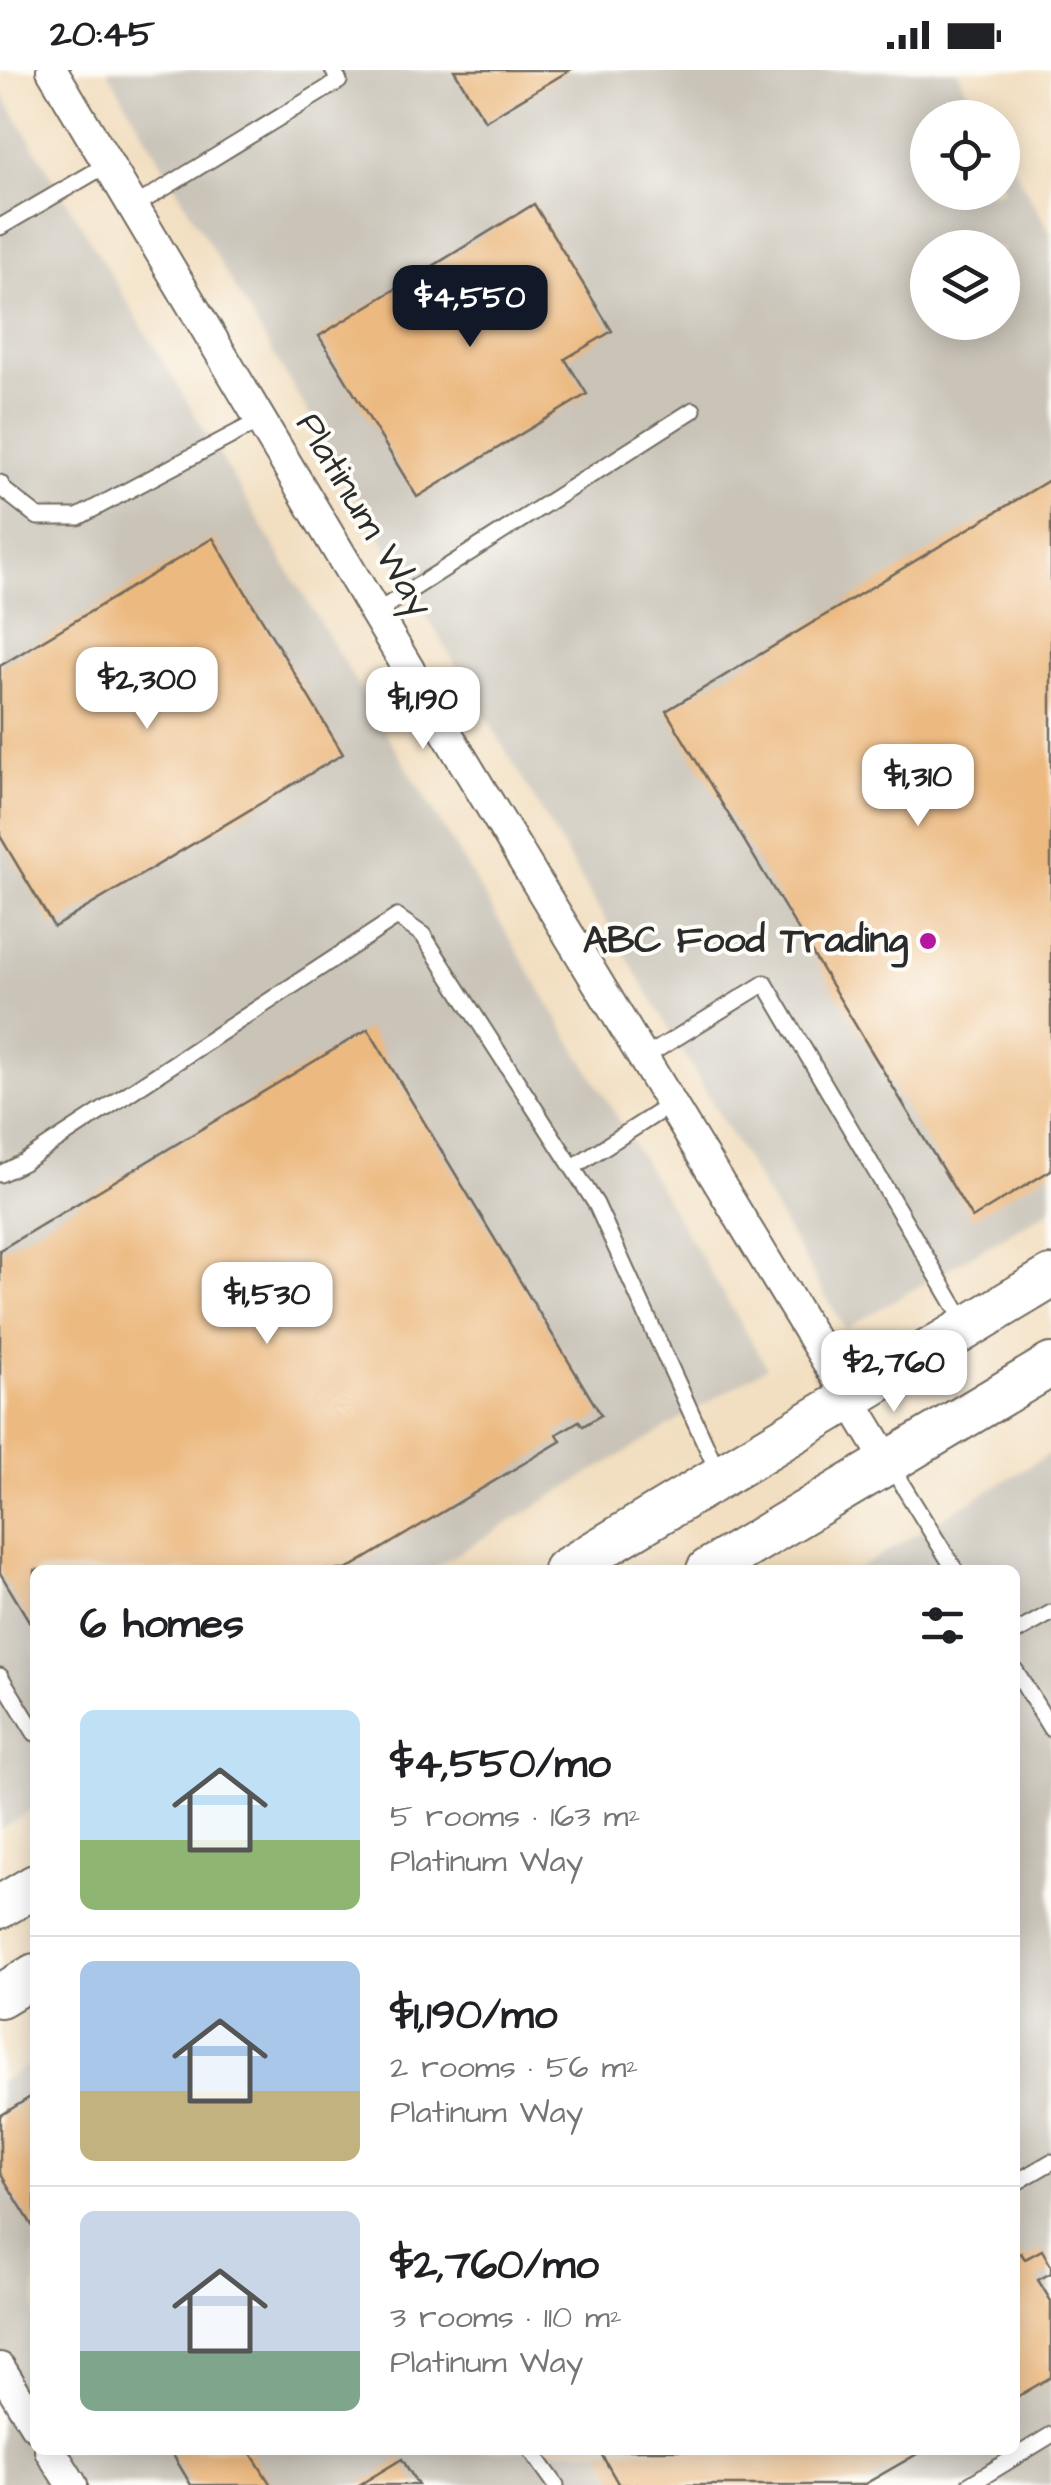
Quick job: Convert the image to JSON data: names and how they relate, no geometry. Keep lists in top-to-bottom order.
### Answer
{
  "streets": {
    "street": ["Platinum Way"]
  },
  "places": ["ABC Food Trading"],
  "page": {
    "status": "20:45",
    "price": [
      "$4,550",
      "$2,300",
      "$1,190",
      "$1,310",
      "$1,530",
      "$2,760"
    ],
    "heading": "6 homes",
    "list": [
      {
        "name": "$4,550/mo",
        "note": "5 rooms · 163 m² · Platinum Way"
      },
      {
        "name": "$1,190/mo",
        "note": "2 rooms · 56 m² · Platinum Way"
      },
      {
        "name": "$2,760/mo",
        "note": "3 rooms · 110 m² · Platinum Way"
      }
    ]
  }
}
